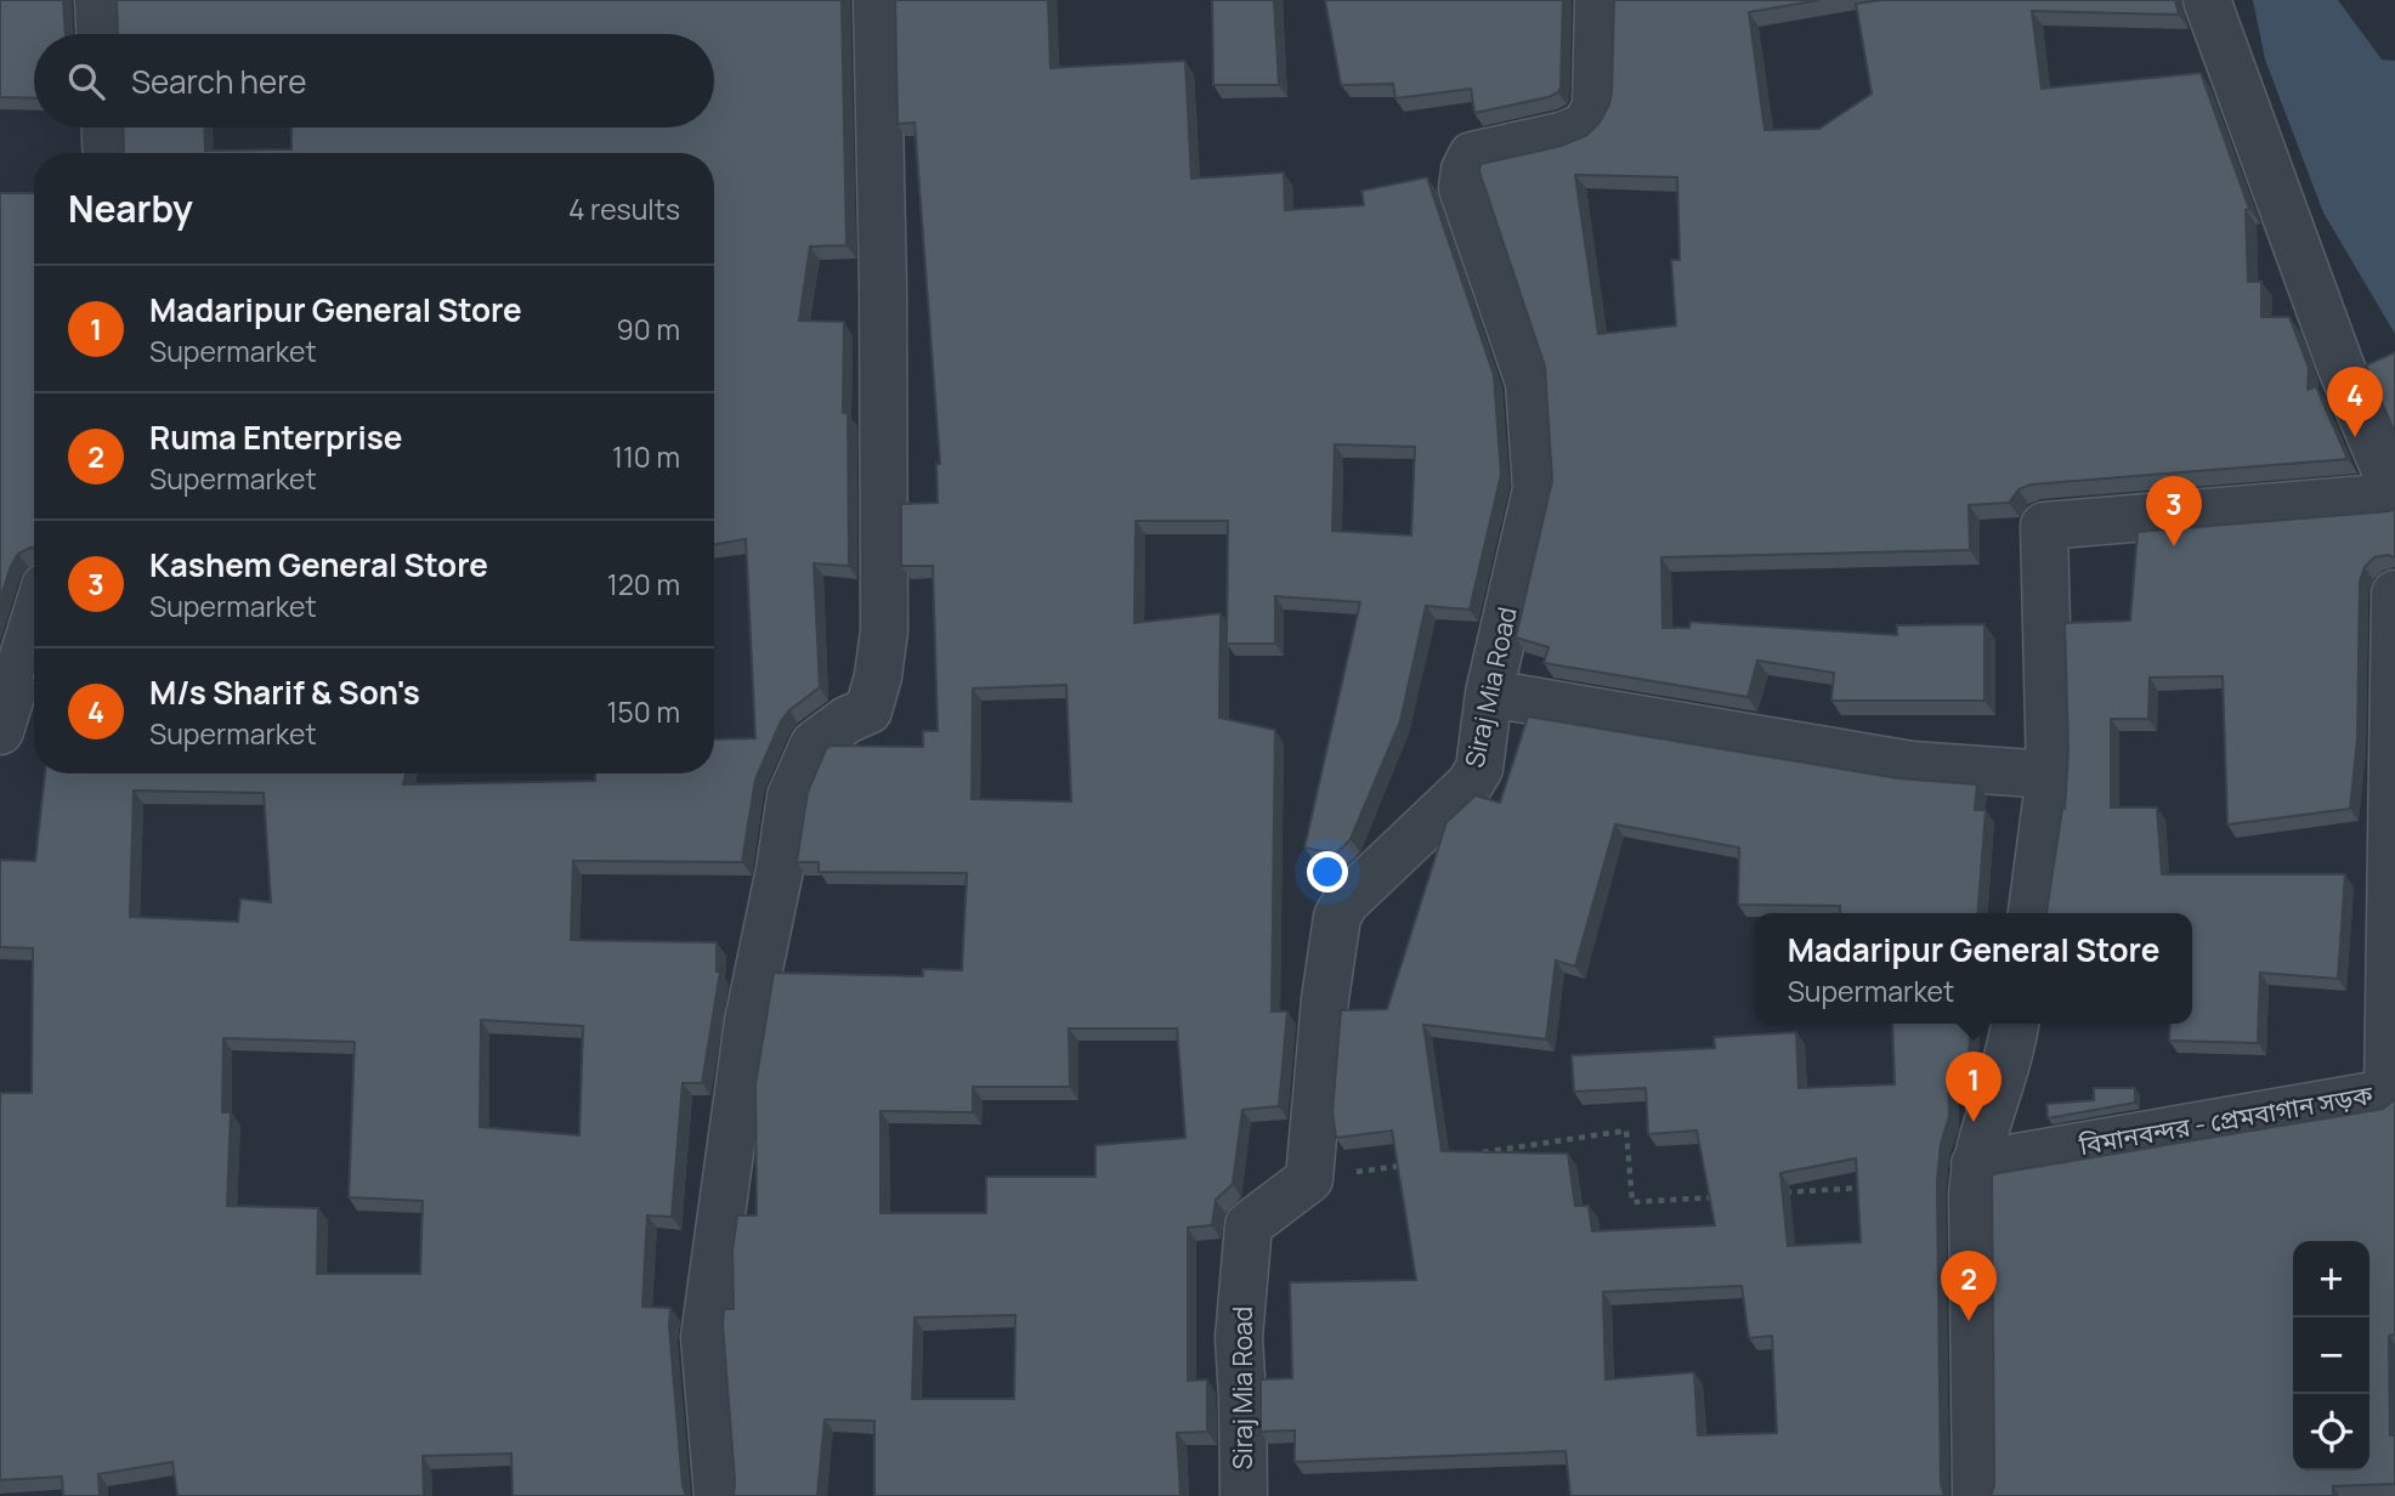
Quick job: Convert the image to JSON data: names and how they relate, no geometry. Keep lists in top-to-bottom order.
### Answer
{
  "streets": {
    "street": ["Siraj Mia Road", "বিমানবন্দর - প্রেমবাগান সড়ক"]
  },
  "page": {
    "search": "Search here",
    "heading": ["Nearby", "4 results"],
    "list": [
      {
        "mark": "1",
        "name": "Madaripur General Store",
        "note": "Supermarket",
        "value": "90 m"
      },
      {
        "mark": "2",
        "name": "Ruma Enterprise",
        "note": "Supermarket",
        "value": "110 m"
      },
      {
        "mark": "3",
        "name": "Kashem General Store",
        "note": "Supermarket",
        "value": "120 m"
      },
      {
        "mark": "4",
        "name": "M/s Sharif & Son's",
        "note": "Supermarket",
        "value": "150 m"
      }
    ],
    "pins": [
      "4",
      "3",
      "1",
      "2"
    ],
    "popup": ["Madaripur General Store", "Supermarket"],
    "map_buttons": ["+", "−"]
  }
}
